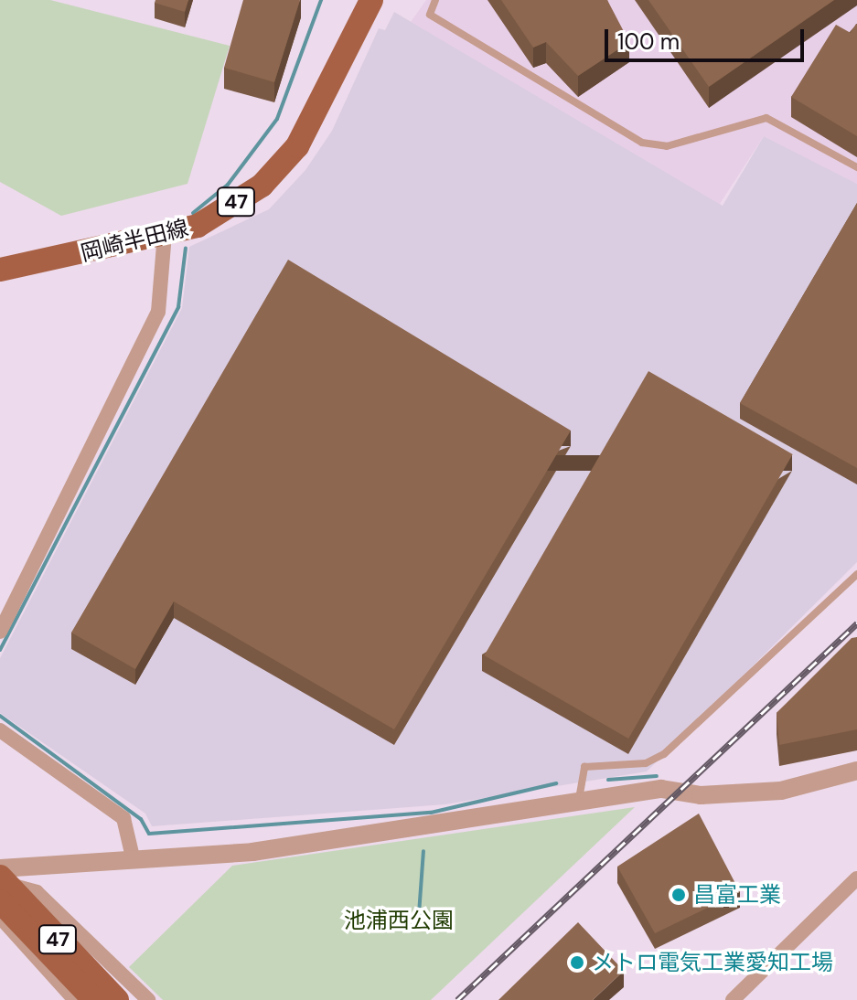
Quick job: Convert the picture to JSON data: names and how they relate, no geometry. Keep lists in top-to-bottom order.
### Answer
{
  "streets": {
    "main road": ["47", "岡崎半田線"]
  },
  "parks": ["池浦西公園"],
  "places": ["昌富工業", "メトロ電気工業愛知工場"],
  "scale_bar": "100 m"
}
